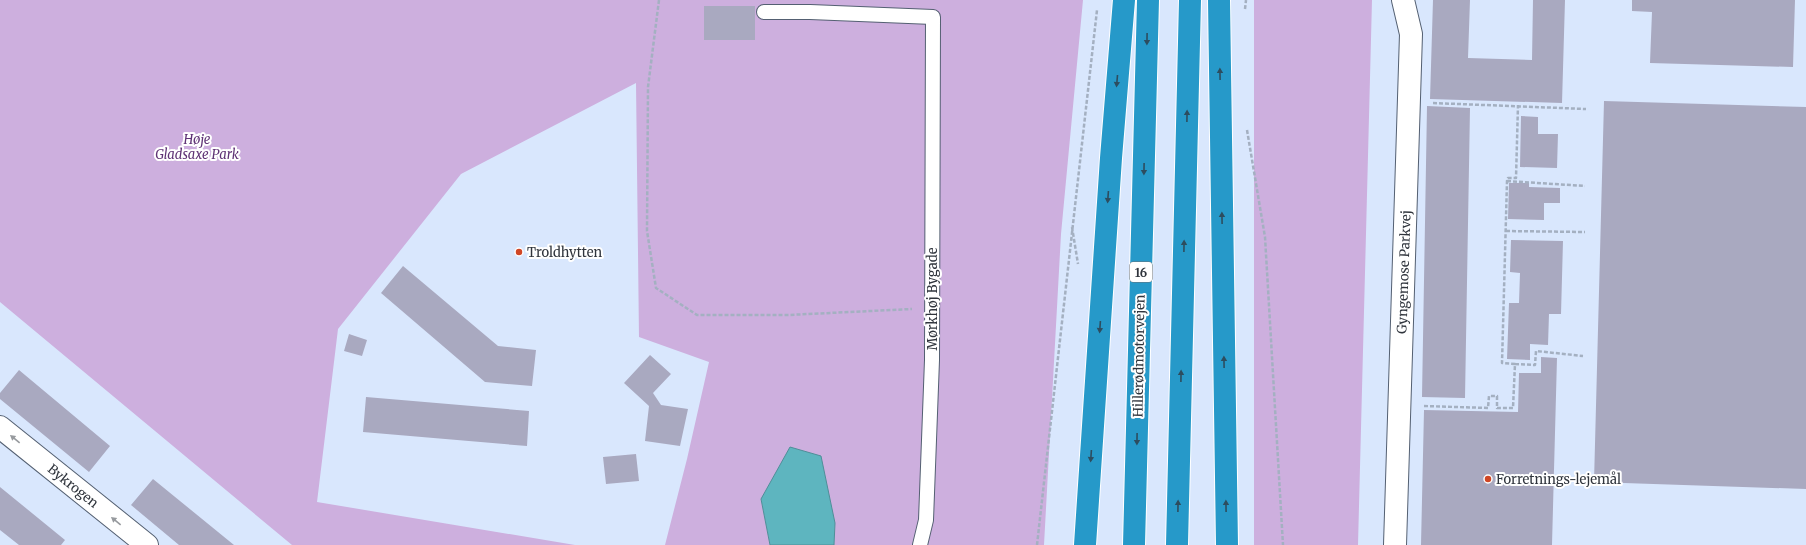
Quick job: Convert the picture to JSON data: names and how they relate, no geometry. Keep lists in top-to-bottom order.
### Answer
{
  "streets": {
    "highway": ["16", "Hillerødmotorvejen"],
    "street": ["Gyngemose Parkvej", "Bykrogen"],
    "lane": ["Mørkhøj Bygade"]
  },
  "one_way": ["Bykrogen"],
  "parks": ["Høje Gladsaxe Park"],
  "places": ["Troldhytten", "Forretnings-lejemål"]
}
